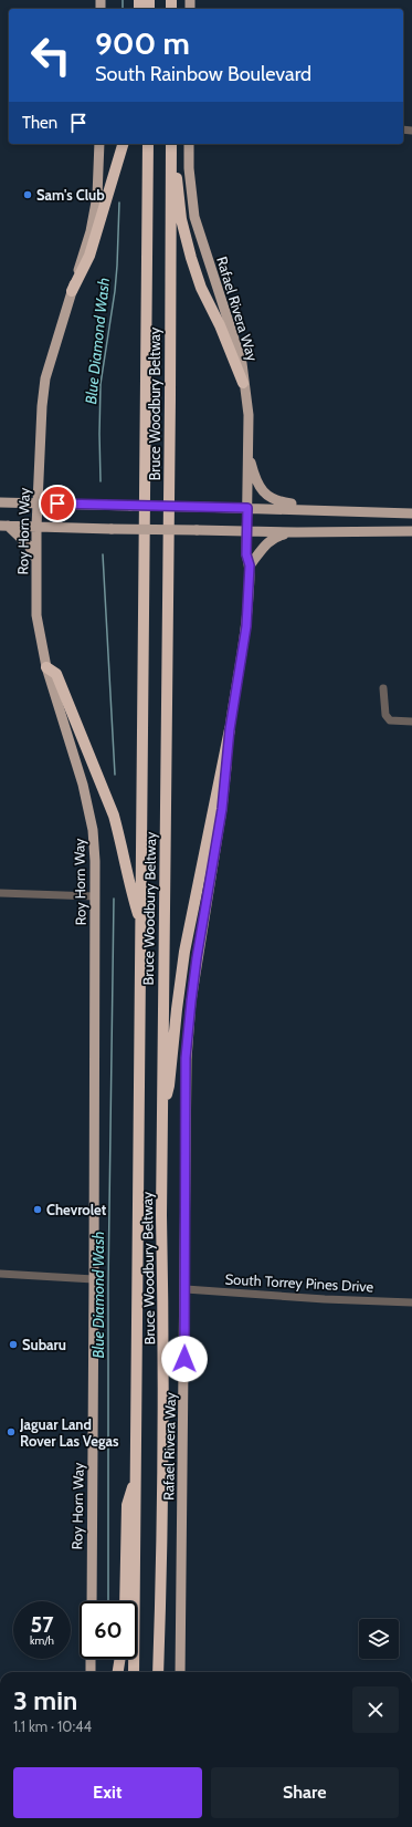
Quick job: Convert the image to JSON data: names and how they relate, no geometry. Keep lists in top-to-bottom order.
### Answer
{
  "streets": {
    "highway": ["Bruce Woodbury Beltway"],
    "main road": ["Rafael Rivera Way", "Roy Horn Way"],
    "street": ["South Torrey Pines Drive"]
  },
  "crossings": [
    ["Rafael Rivera Way", "South Torrey Pines Drive"]
  ],
  "water": ["Blue Diamond Wash"],
  "places": [
    "Sam's Club",
    "Chevrolet",
    "Subaru",
    "Jaguar Land Rover Las Vegas"
  ],
  "page": {
    "turn": ["900 m", "South Rainbow Boulevard"],
    "then": "Then",
    "speed": "57 km/h",
    "limit": "60",
    "heading": ["3 min", "1.1 km · 10:44"],
    "buttons": ["Exit", "Share"]
  }
}
